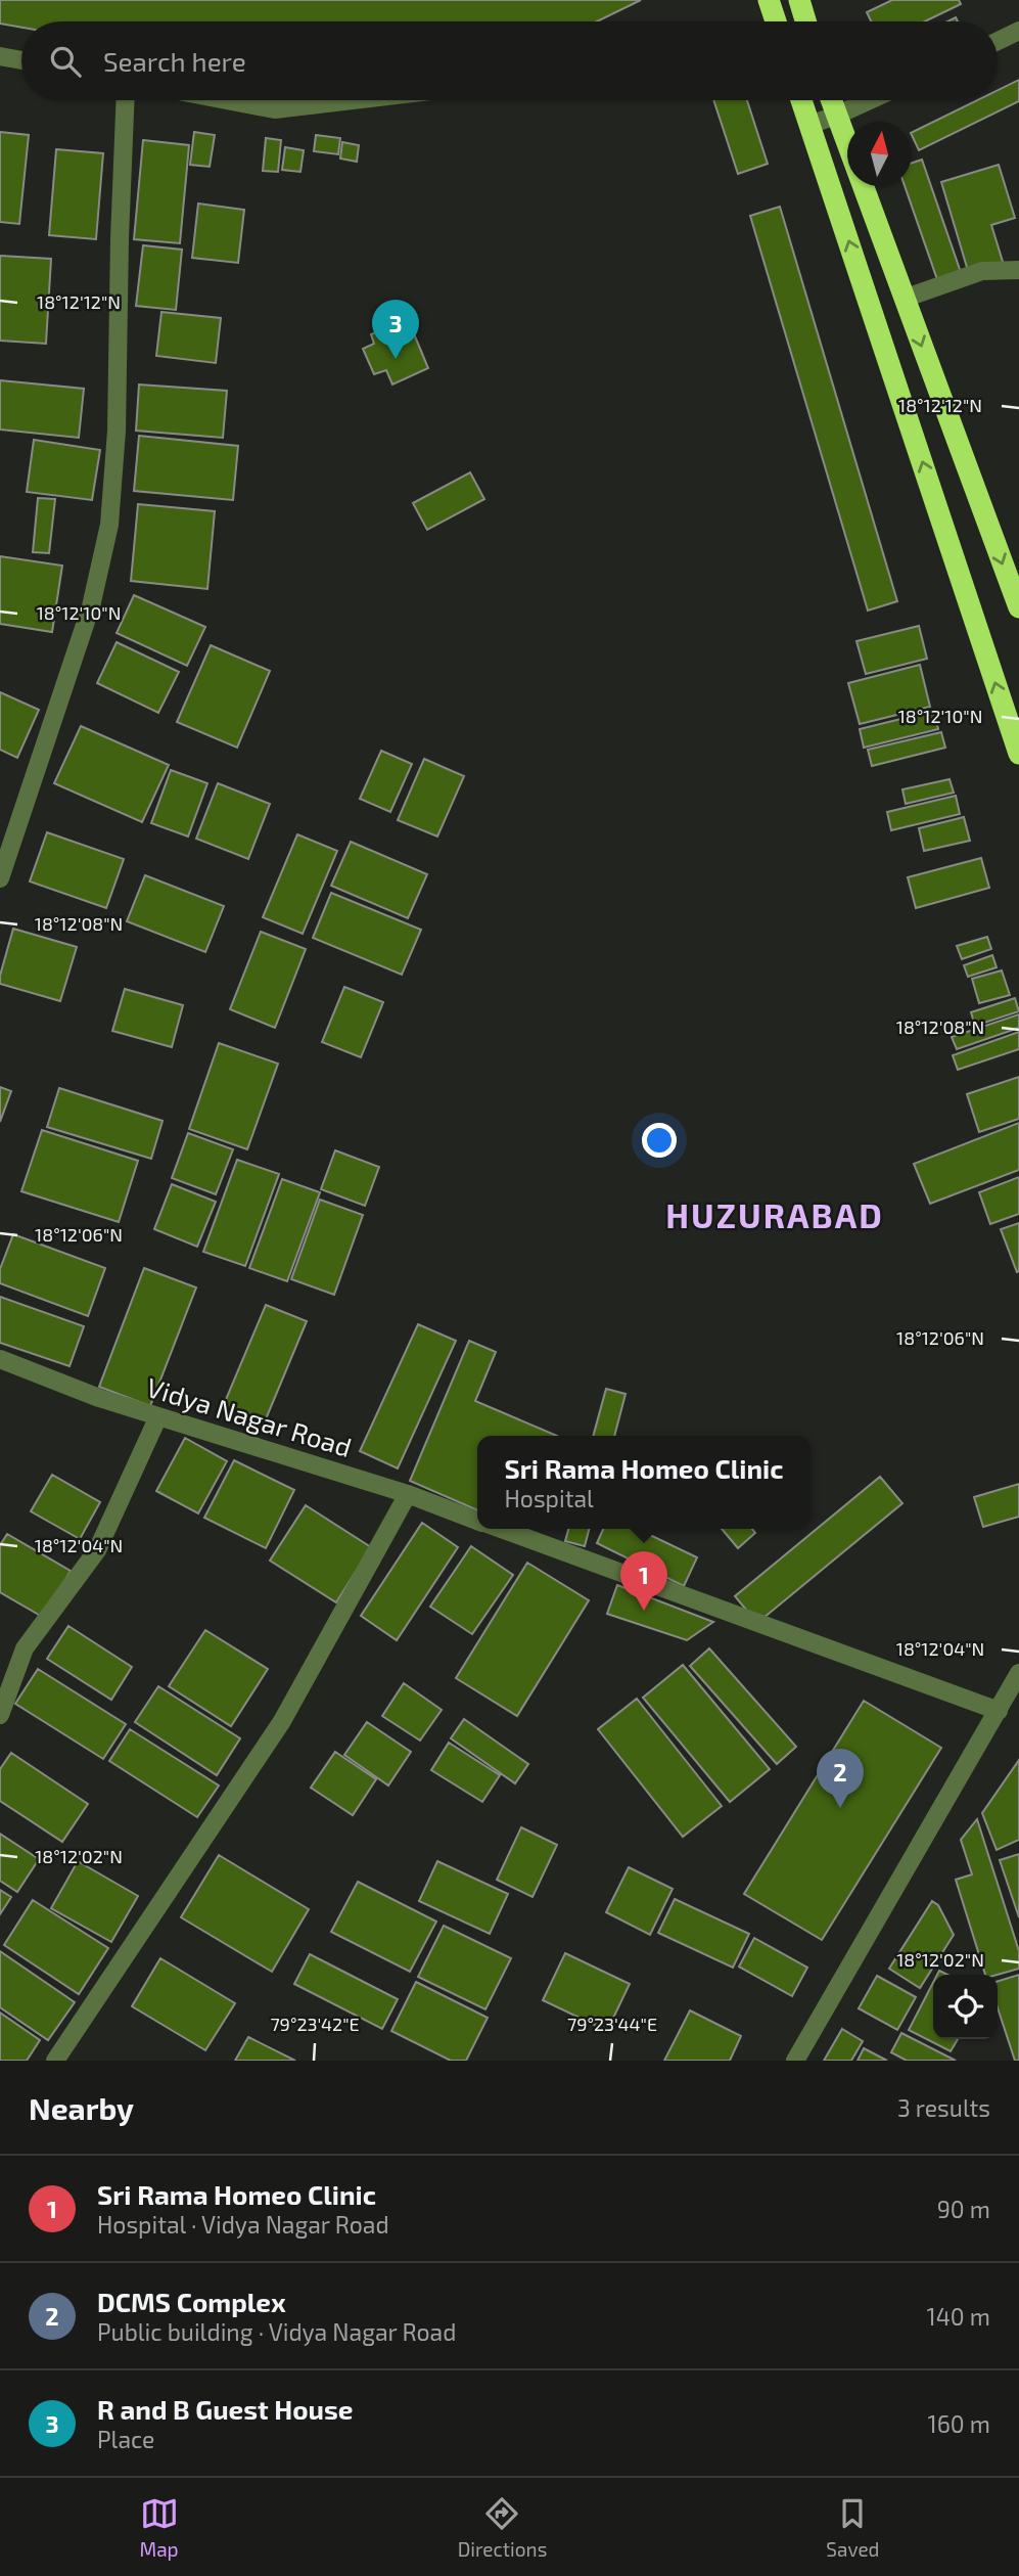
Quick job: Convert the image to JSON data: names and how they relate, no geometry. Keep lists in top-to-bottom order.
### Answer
{
  "streets": {
    "street": ["Vidya Nagar Road"]
  },
  "districts": ["HUZURABAD"],
  "north": "top",
  "page": {
    "search": "Search here",
    "pins": ["3", "1", "2"],
    "popup": ["Sri Rama Homeo Clinic", "Hospital"],
    "heading": ["Nearby", "3 results"],
    "list": [
      {
        "mark": "1",
        "name": "Sri Rama Homeo Clinic",
        "note": "Hospital · Vidya Nagar Road",
        "value": "90 m"
      },
      {
        "mark": "2",
        "name": "DCMS Complex",
        "note": "Public building · Vidya Nagar Road",
        "value": "140 m"
      },
      {
        "mark": "3",
        "name": "R and B Guest House",
        "note": "Place",
        "value": "160 m"
      }
    ],
    "nav": ["Map", "Directions", "Saved"]
  },
  "coordinates": [
    "18°12'12\"N",
    "18°12'10\"N",
    "18°12'08\"N",
    "18°12'06\"N",
    "18°12'04\"N",
    "18°12'02\"N",
    "79°23'42\"E",
    "79°23'44\"E"
  ]
}
